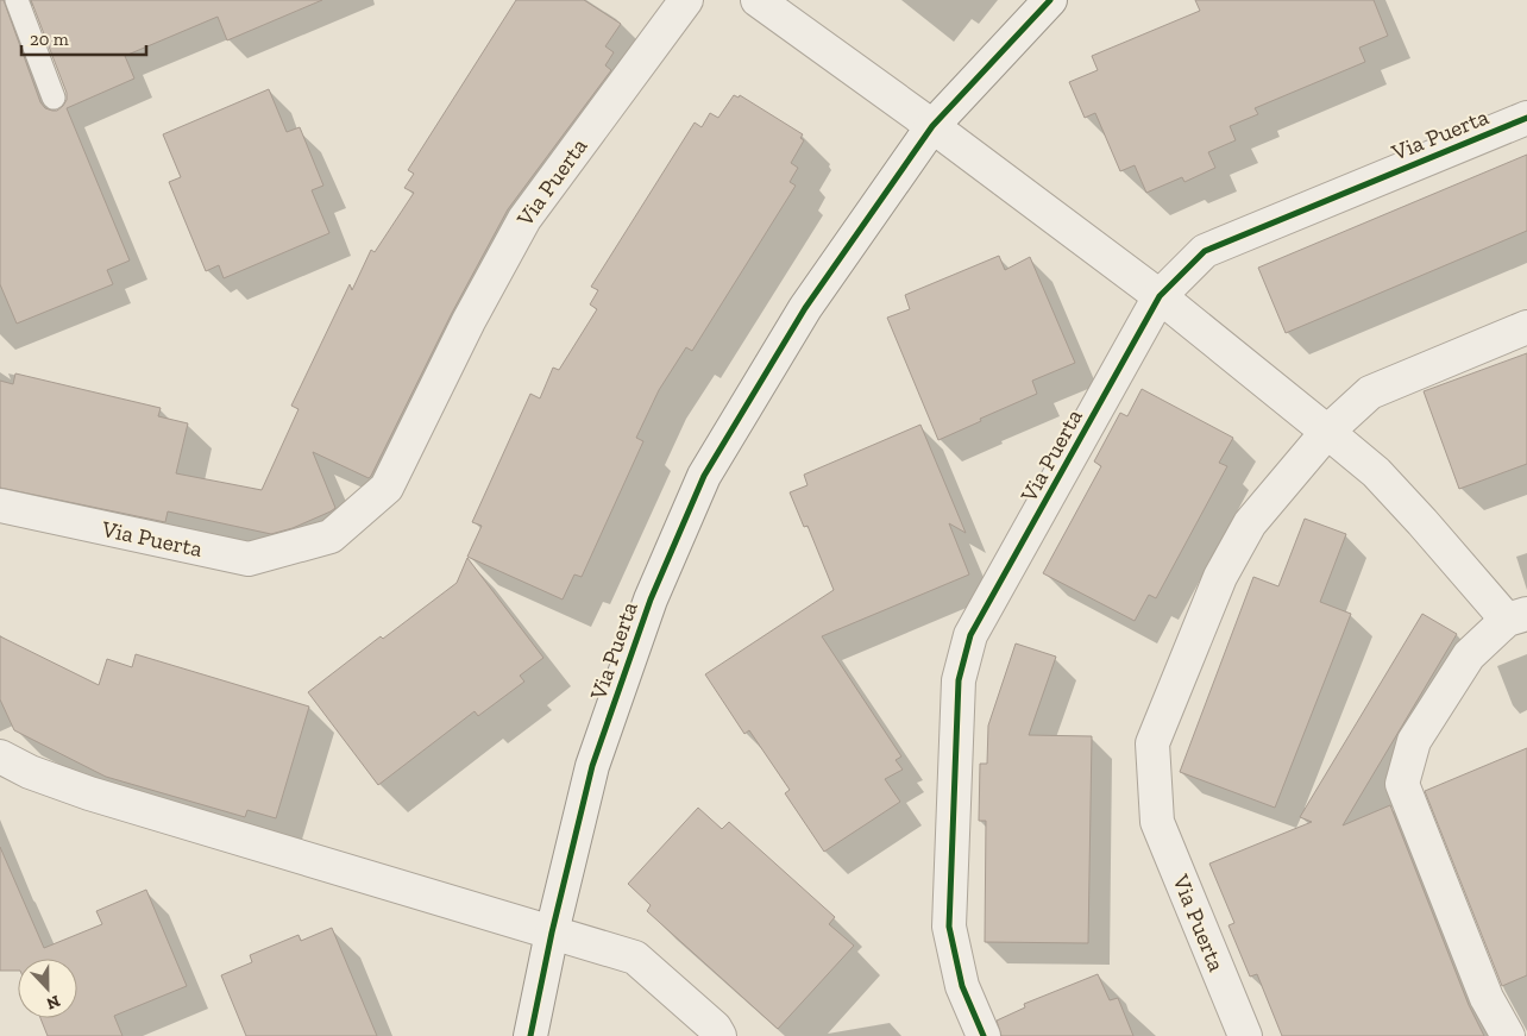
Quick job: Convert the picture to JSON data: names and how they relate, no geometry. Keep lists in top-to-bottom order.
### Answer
{
  "streets": {
    "street": ["Via Puerta"]
  },
  "scale_bar": "20 m",
  "north": "bottom"
}
